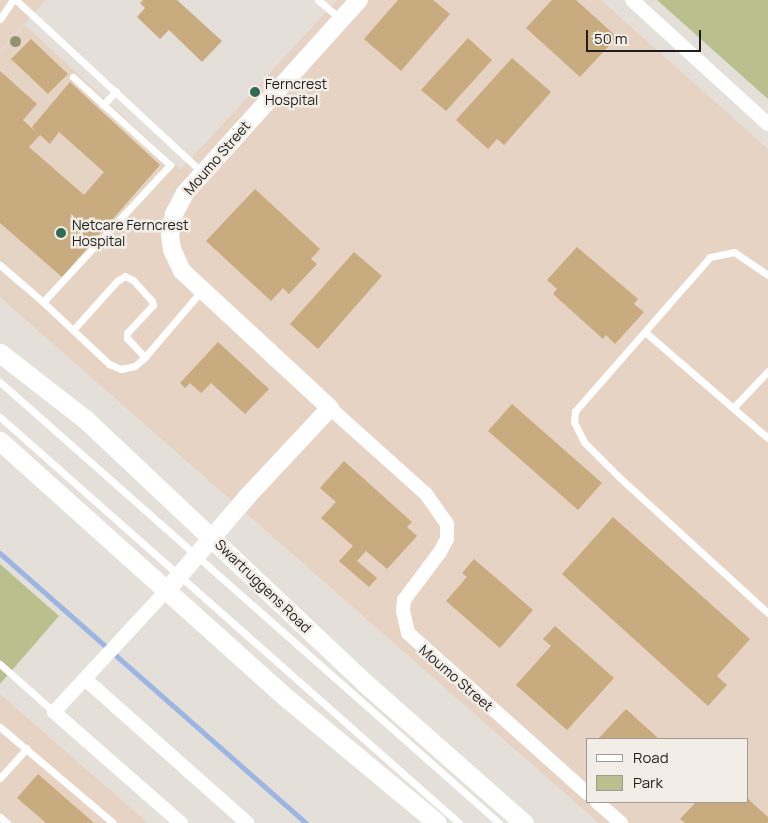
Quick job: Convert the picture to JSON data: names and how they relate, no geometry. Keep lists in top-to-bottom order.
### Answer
{
  "streets": {
    "main road": ["Swartruggens Road"],
    "street": ["Moumo Street"]
  },
  "places": ["Ferncrest Hospital", "Netcare Ferncrest Hospital"],
  "legend": ["Road", "Park"],
  "scale_bar": "50 m"
}
